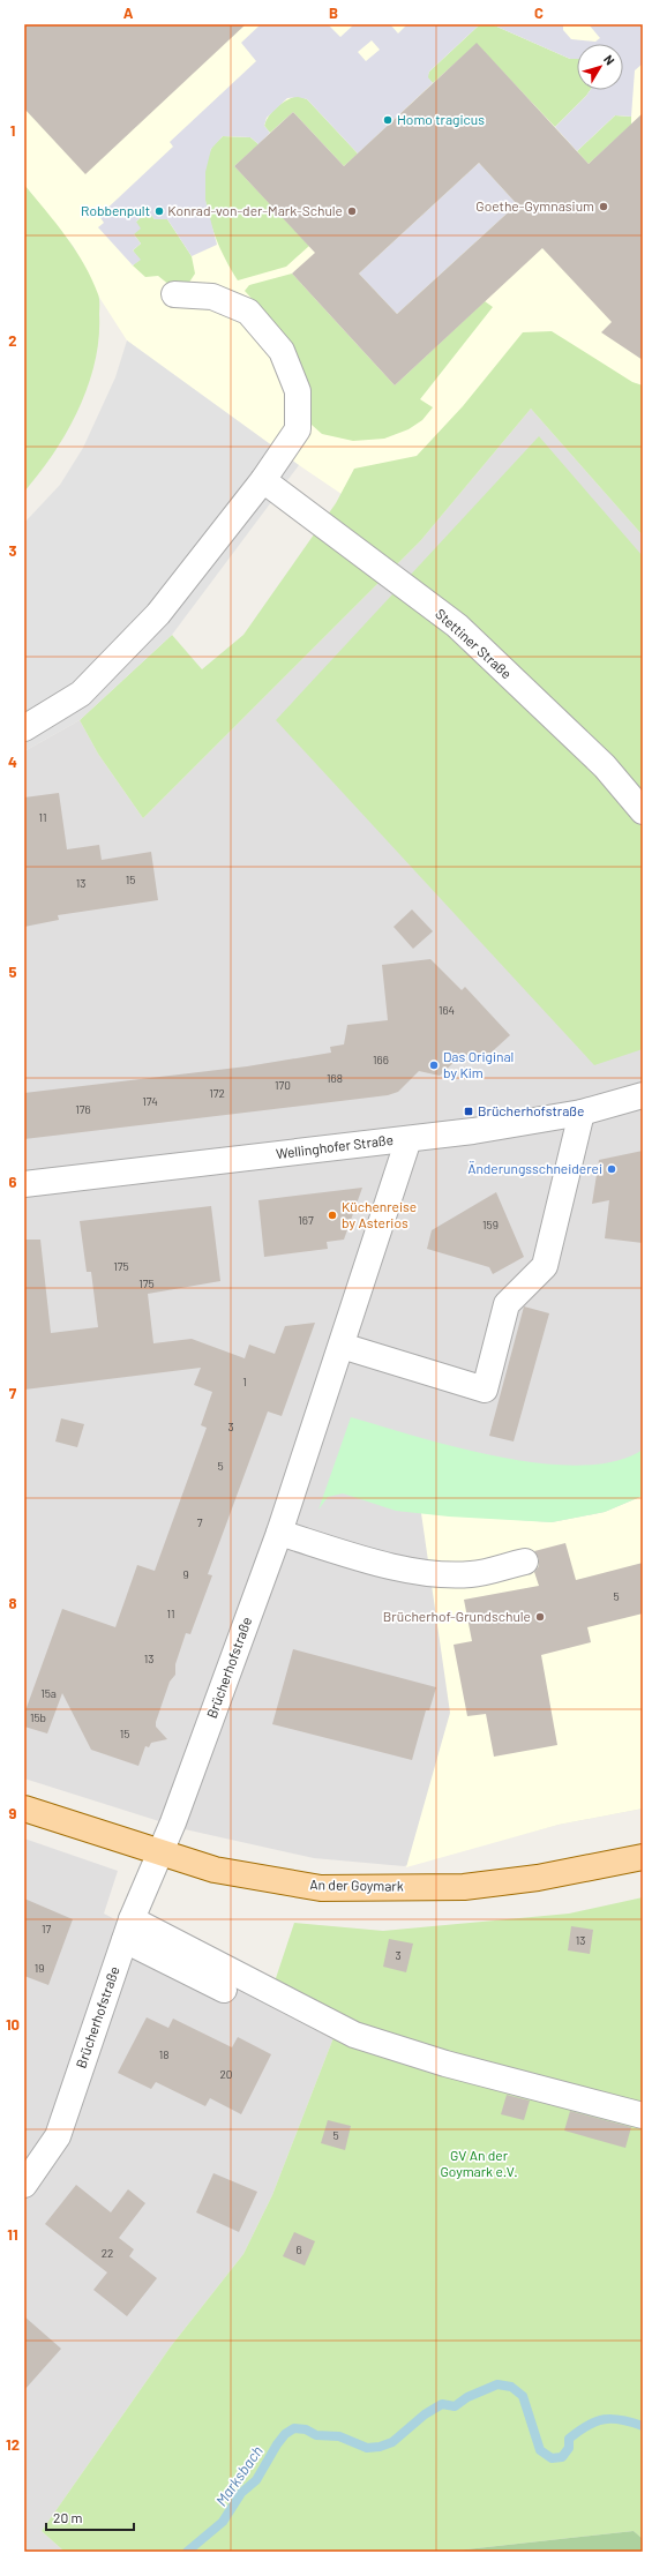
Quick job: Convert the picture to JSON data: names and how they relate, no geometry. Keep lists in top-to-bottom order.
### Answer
{
  "streets": {
    "main road": ["An der Goymark"],
    "street": ["Stettiner Straße", "Wellinghofer Straße", "Brücherhofstraße"]
  },
  "crossings": [
    ["Wellinghofer Straße", "Brücherhofstraße"],
    ["Brücherhofstraße", "An der Goymark"]
  ],
  "water": ["Marksbach"],
  "parks": ["GV An der Goymark e.V."],
  "places": {
    "other": [
      "Homo tragicus",
      "Goethe-Gymnasium",
      "Robbenpult",
      "Konrad-von-der-Mark-Schule",
      "Das Original by Kim",
      "Änderungsschneiderei",
      "Küchenreise by Asterios",
      "Brücherhof-Grundschule"
    ],
    "transit": ["Brücherhofstraße"]
  },
  "house_numbers": [
    "11",
    "15",
    "13",
    "164",
    "166",
    "168",
    "170",
    "172",
    "174",
    "176",
    "167",
    "159",
    "175",
    "175",
    "1",
    "3",
    "5",
    "7",
    "9",
    "5",
    "11",
    "13",
    "15a",
    "15b",
    "15",
    "17",
    "13",
    "3",
    "19",
    "18",
    "20",
    "5",
    "6",
    "22"
  ],
  "scale_bar": "20 m",
  "north": "top right",
  "grid": {
    "columns": ["A", "B", "C"],
    "rows": [
      "1",
      "2",
      "3",
      "4",
      "5",
      "6",
      "7",
      "8",
      "9",
      "10",
      "11",
      "12"
    ]
  }
}
